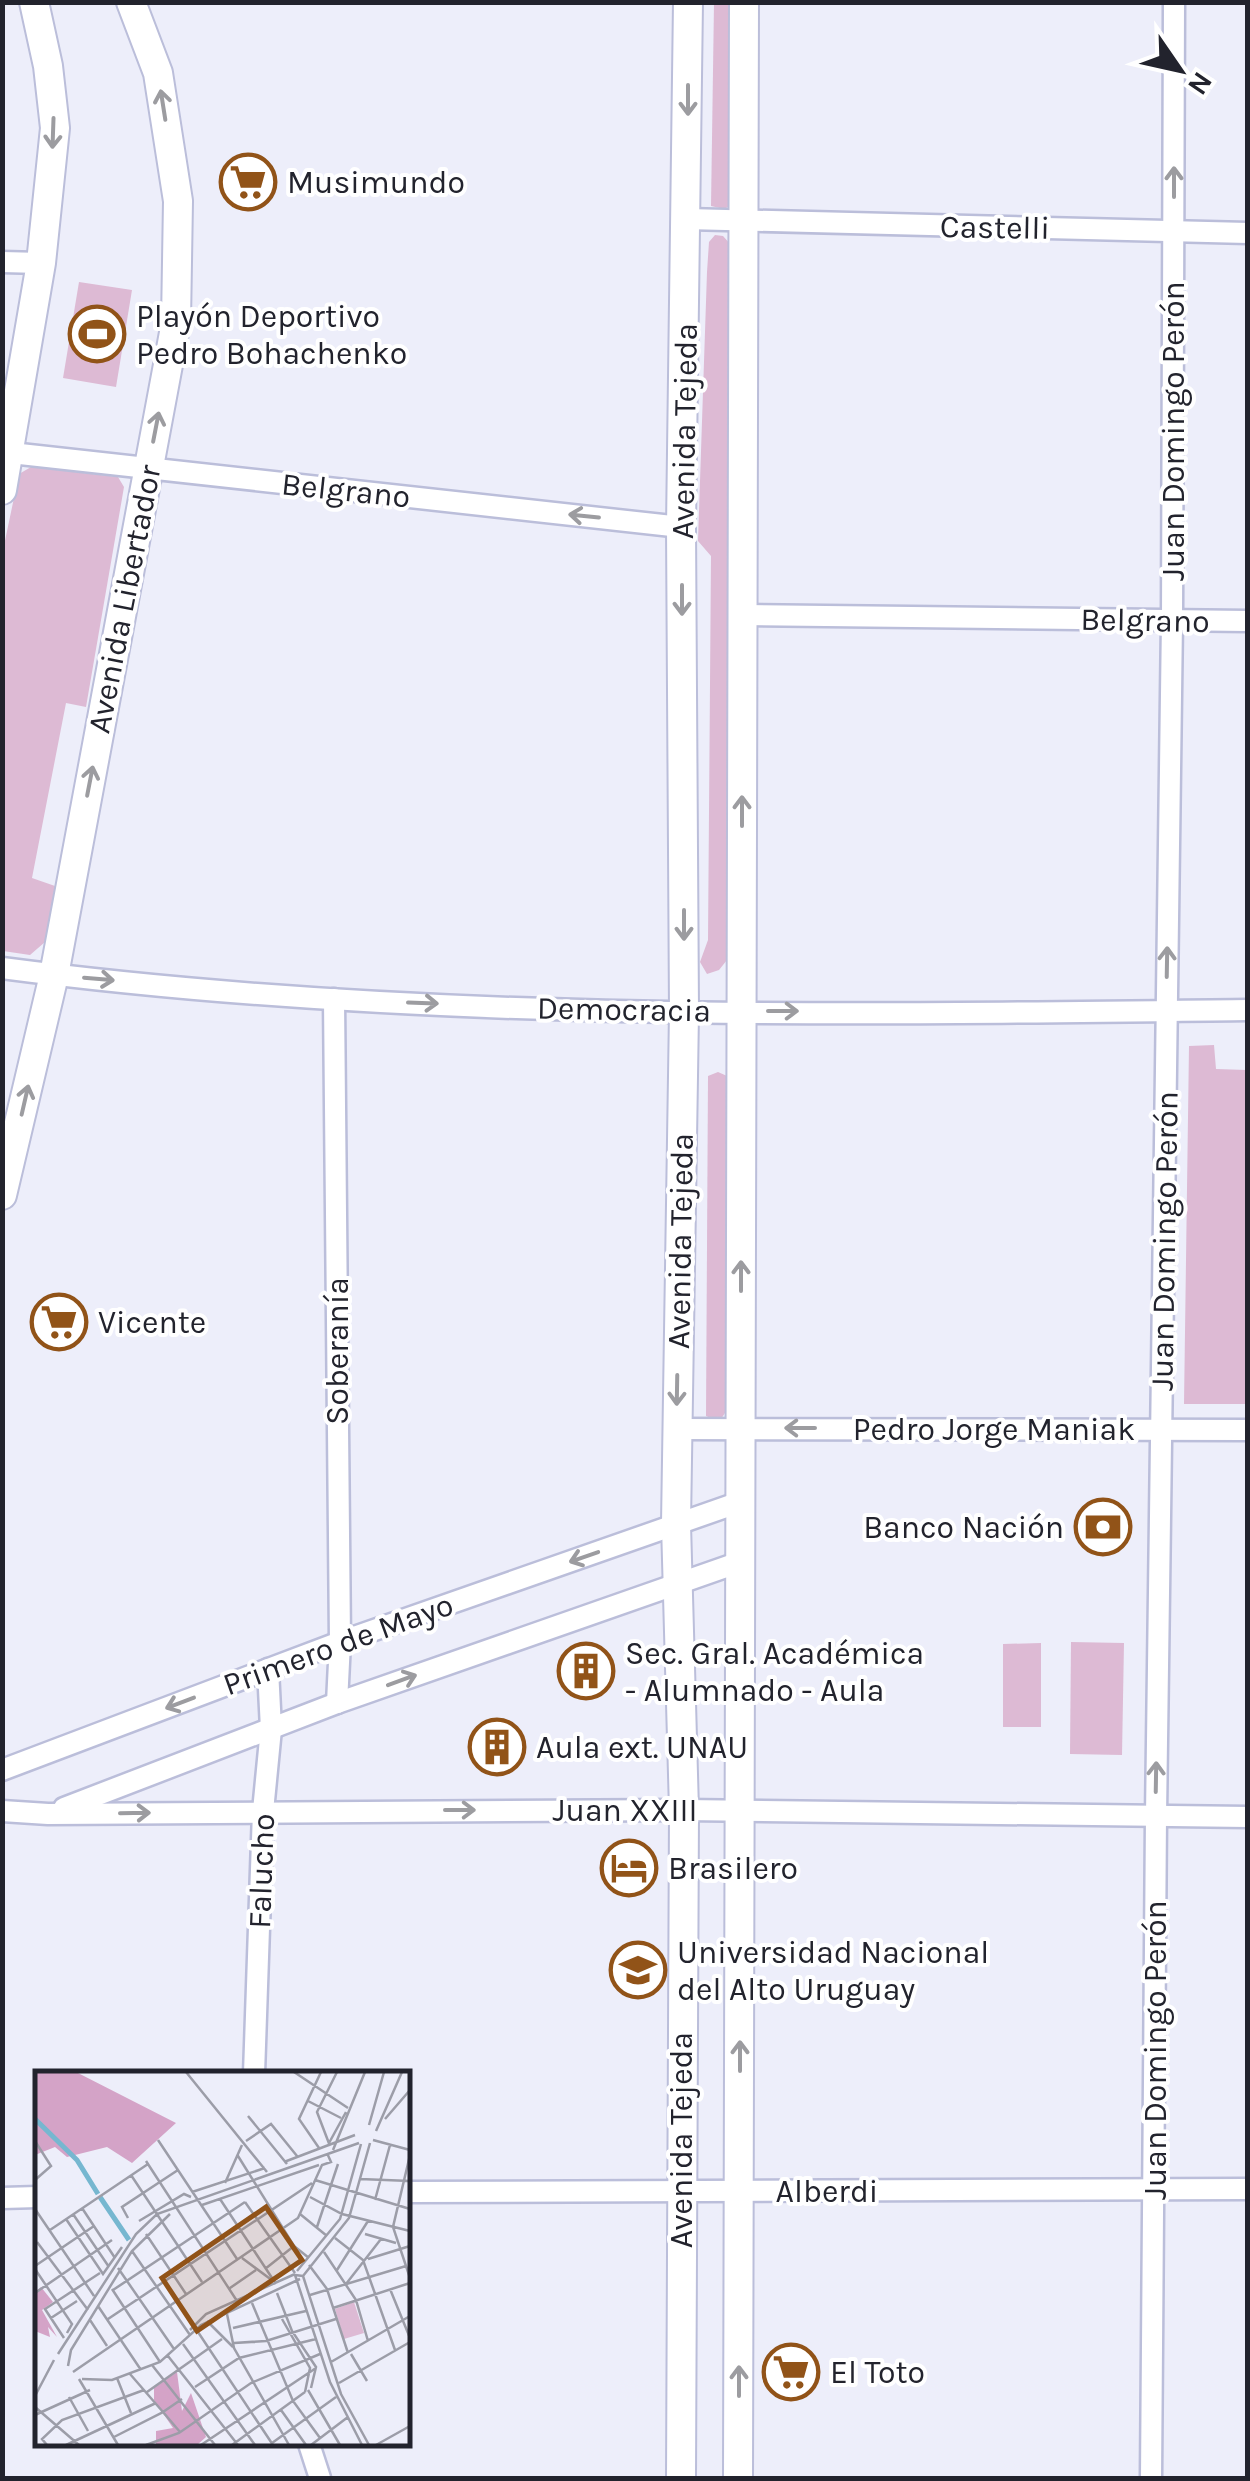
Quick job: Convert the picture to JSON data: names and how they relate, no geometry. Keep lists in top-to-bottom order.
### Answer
{
  "streets": {
    "main road": ["Avenida Tejeda", "Avenida Libertador"],
    "street": [
      "Castelli",
      "Juan Domingo Perón",
      "Belgrano",
      "Democracia",
      "Soberanía",
      "Pedro Jorge Maniak",
      "Primero de Mayo",
      "Juan XXIII",
      "Falucho",
      "Alberdi"
    ]
  },
  "crossings": [
    ["Castelli", "Avenida Tejeda"],
    ["Castelli", "Juan Domingo Perón"],
    ["Avenida Tejeda", "Belgrano"],
    ["Avenida Tejeda", "Democracia"],
    ["Avenida Tejeda", "Pedro Jorge Maniak"],
    ["Avenida Tejeda", "Primero de Mayo"],
    ["Avenida Tejeda", "Juan XXIII"],
    ["Avenida Tejeda", "Alberdi"],
    ["Juan Domingo Perón", "Belgrano"],
    ["Juan Domingo Perón", "Democracia"],
    ["Juan Domingo Perón", "Pedro Jorge Maniak"],
    ["Juan Domingo Perón", "Juan XXIII"],
    ["Juan Domingo Perón", "Alberdi"],
    ["Belgrano", "Avenida Libertador"],
    ["Avenida Libertador", "Democracia"],
    ["Democracia", "Soberanía"],
    ["Soberanía", "Primero de Mayo"],
    ["Primero de Mayo", "Juan XXIII"],
    ["Primero de Mayo", "Falucho"],
    ["Juan XXIII", "Falucho"]
  ],
  "one_way": [
    "Juan Domingo Perón",
    "Belgrano",
    "Democracia",
    "Pedro Jorge Maniak",
    "Juan XXIII"
  ],
  "places": {
    "supermarket": ["Musimundo", "Vicente", "El Toto"],
    "sports": ["Playón Deportivo Pedro Bohachenko"],
    "bank": ["Banco Nación"],
    "building": ["Sec. Gral. Académica - Alumnado - Aula", "Aula ext. UNAU"],
    "hotel": ["Brasilero"],
    "school or university": ["Universidad Nacional del Alto Uruguay"]
  },
  "north": "bottom right"
}
